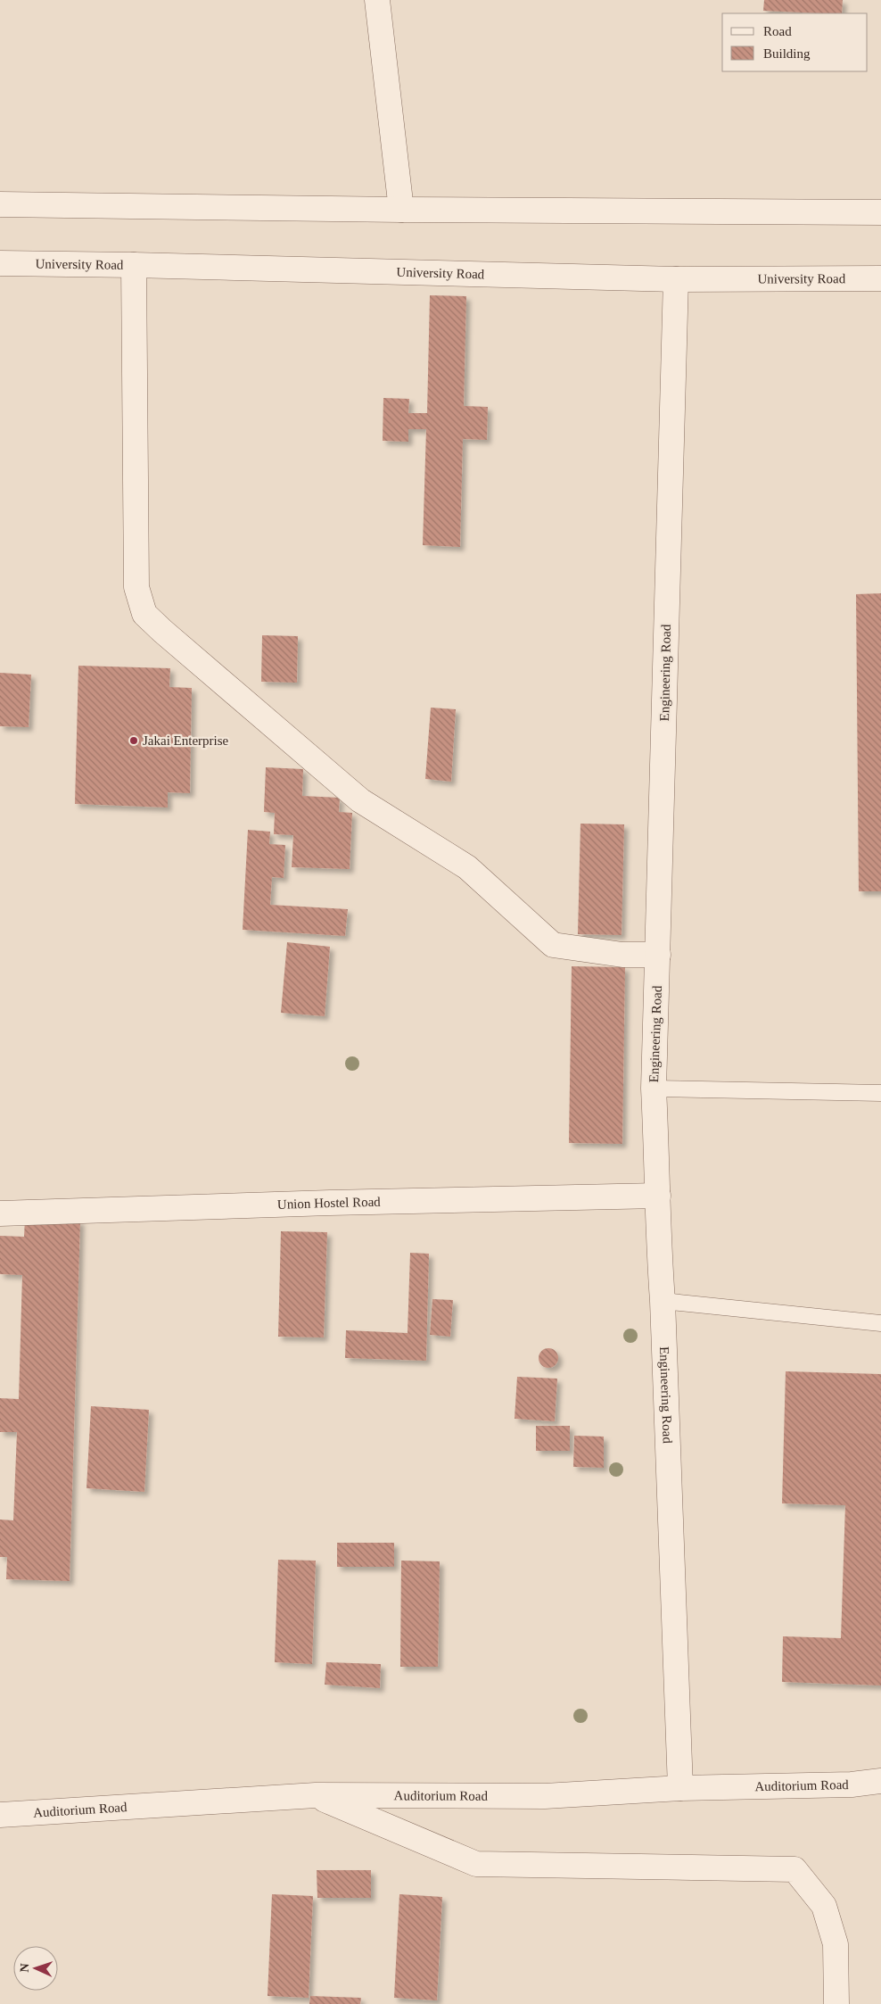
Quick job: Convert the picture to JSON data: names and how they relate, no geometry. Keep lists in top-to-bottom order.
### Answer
{
  "streets": {
    "street": [
      "University Road",
      "Engineering Road",
      "Union Hostel Road",
      "Auditorium Road"
    ]
  },
  "crossings": [
    ["University Road", "Engineering Road"],
    ["Engineering Road", "Union Hostel Road"],
    ["Engineering Road", "Auditorium Road"]
  ],
  "places": ["Jakai Enterprise"],
  "legend": ["Road", "Building"],
  "north": "left"
}
